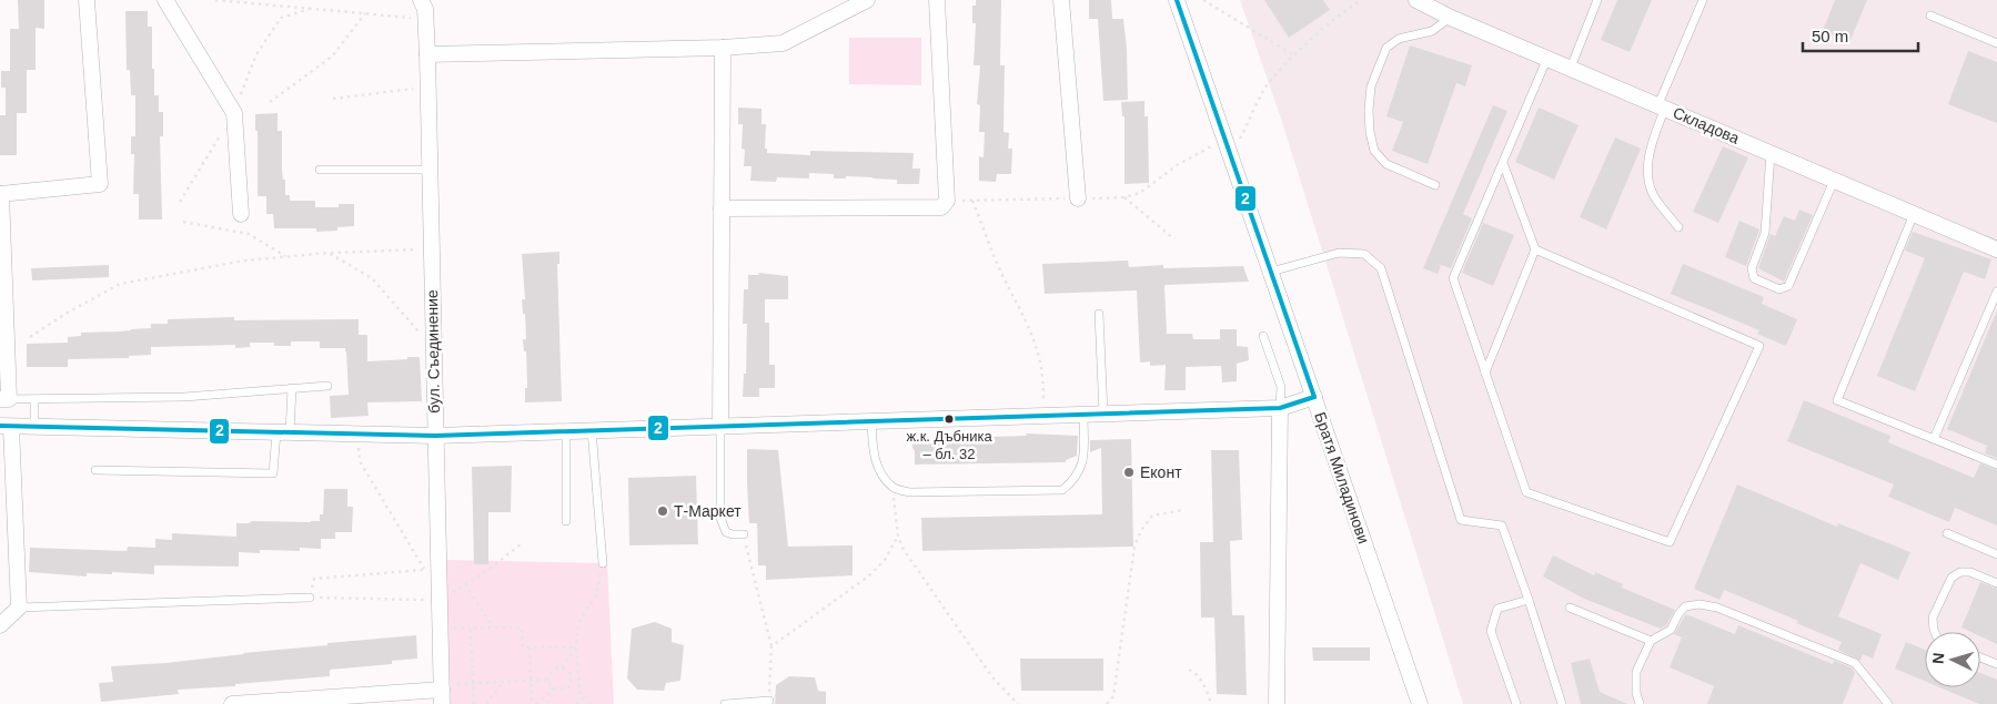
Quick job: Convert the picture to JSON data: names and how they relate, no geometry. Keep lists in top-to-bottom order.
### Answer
{
  "streets": {
    "street": ["Складова", "бул. Съединение", "Братя Миладинови"]
  },
  "places": ["ж.к. Дъбника – бл. 32", "Еконт", "Т-Маркет"],
  "lines": ["transit line 2"],
  "scale_bar": "50 m",
  "north": "left"
}
